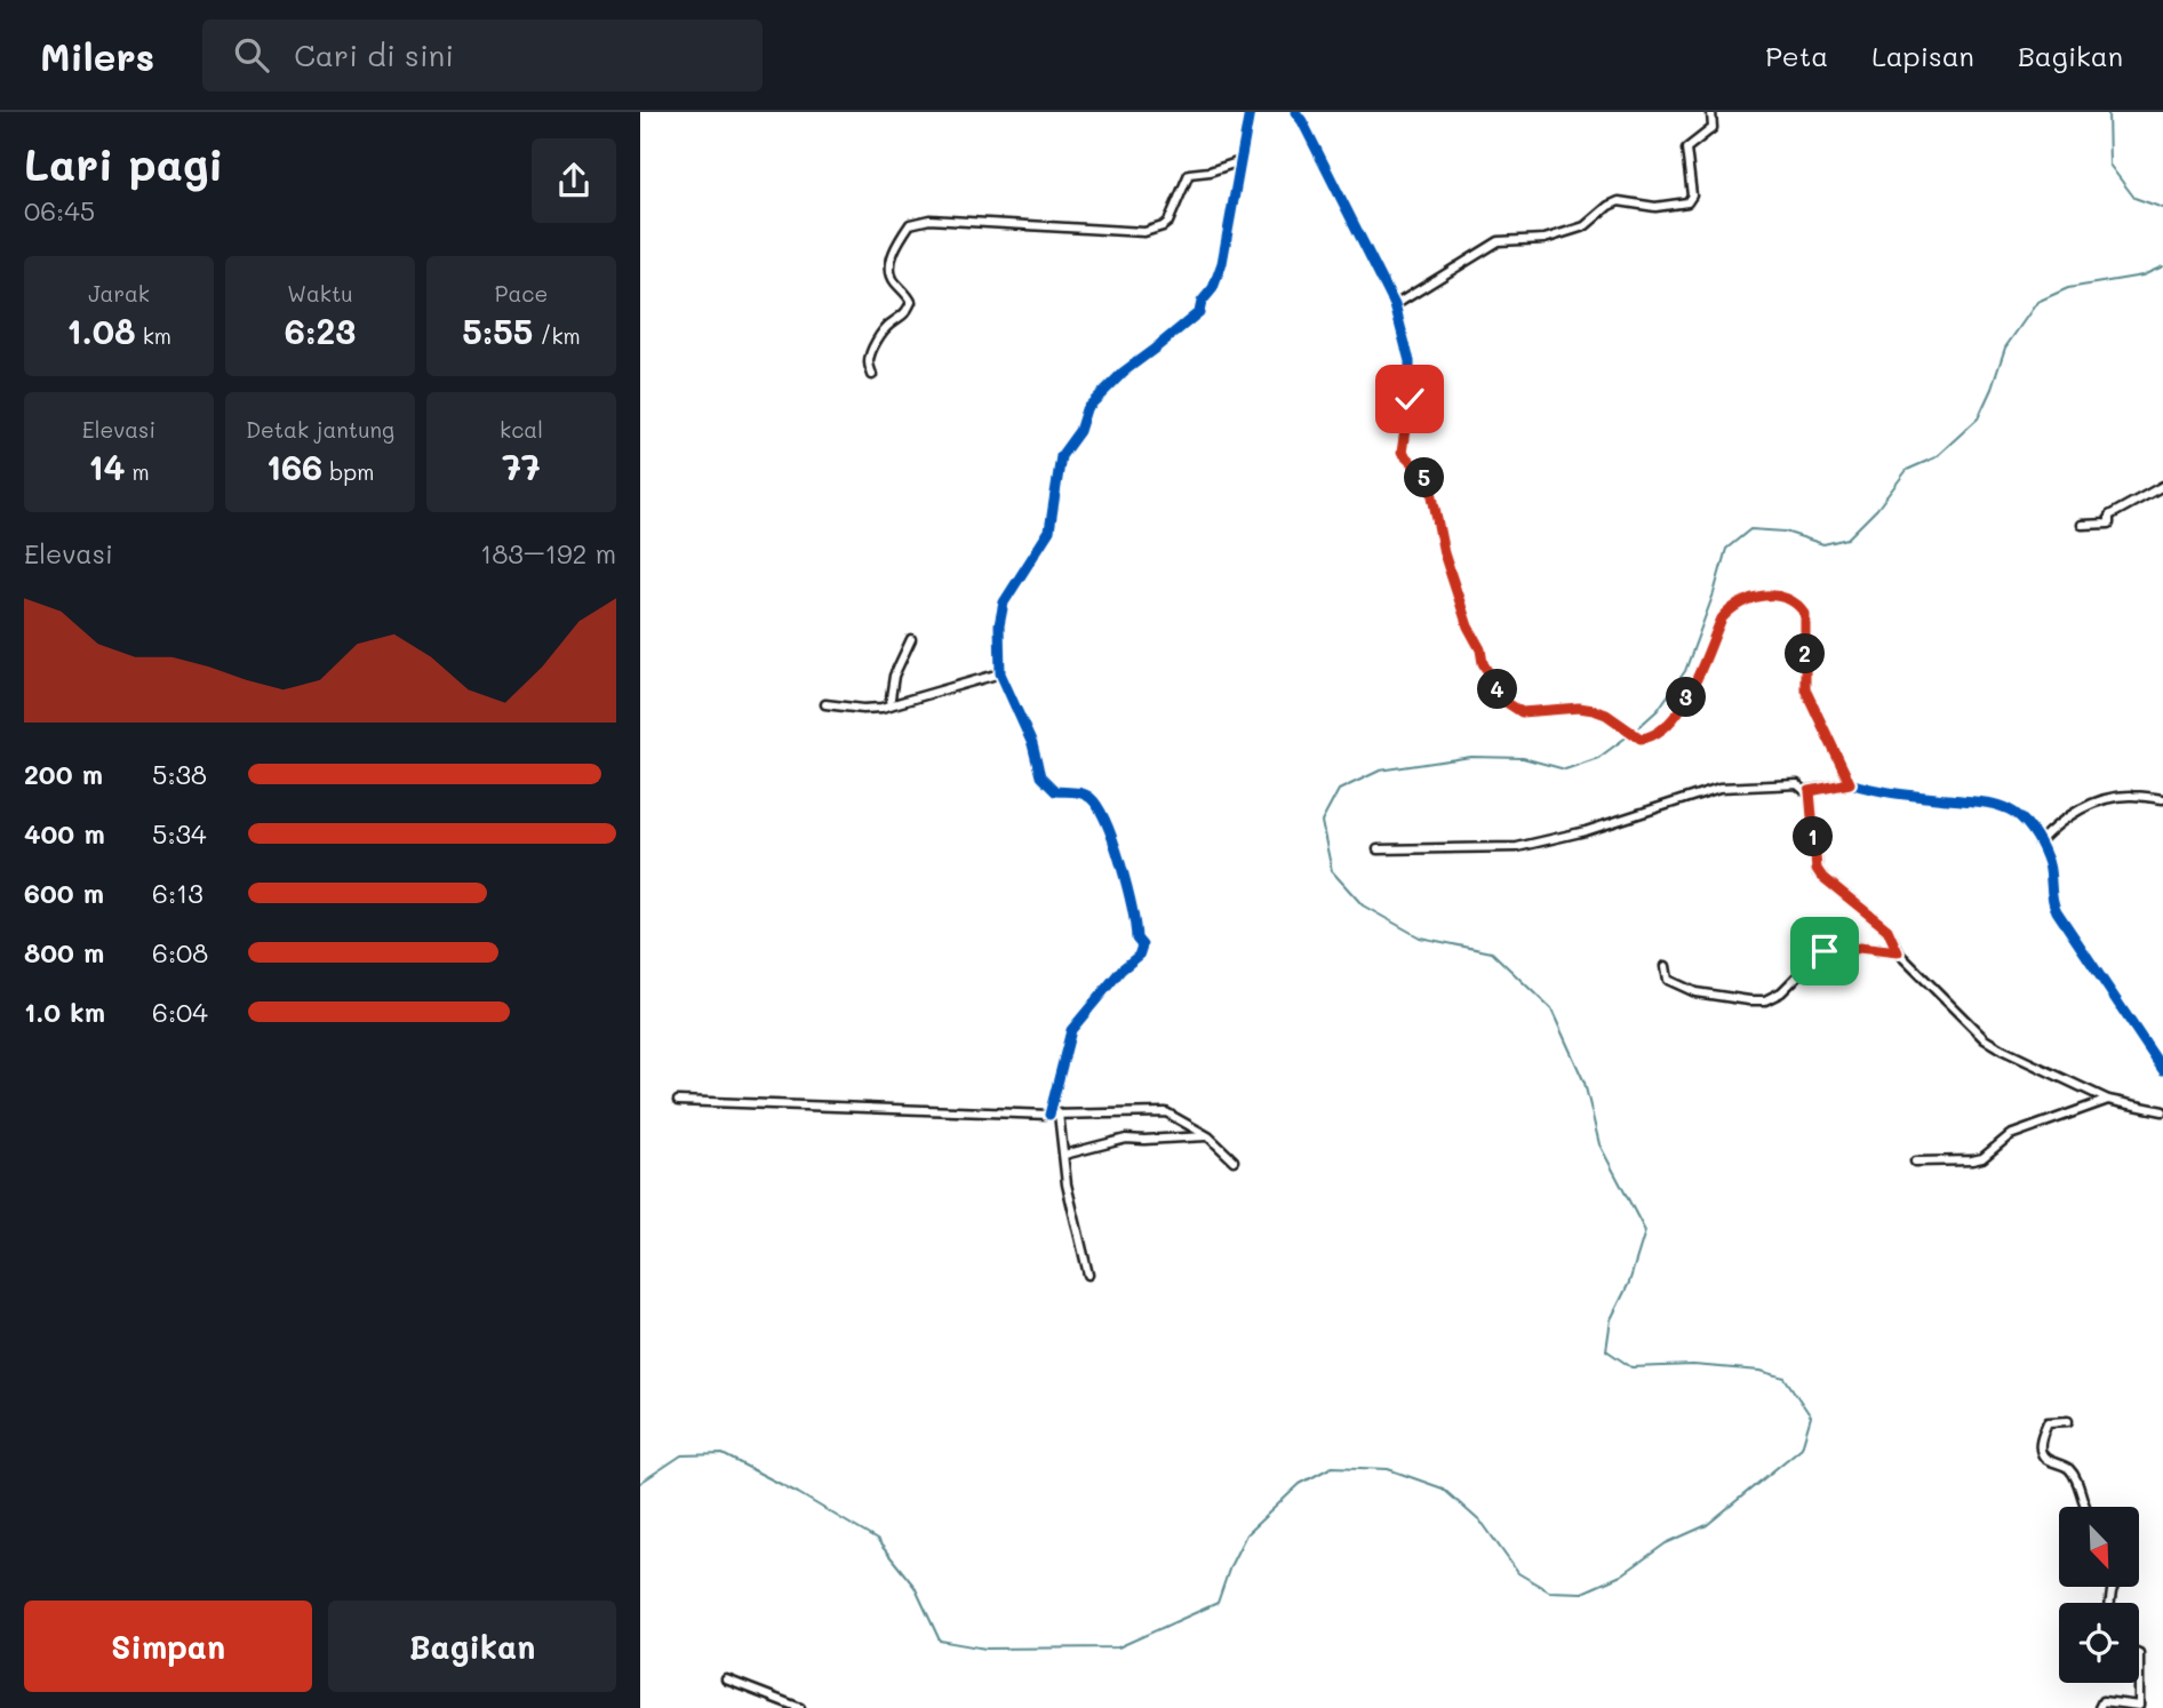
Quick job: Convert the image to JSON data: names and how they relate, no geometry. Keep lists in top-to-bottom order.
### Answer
{
  "north": "bottom right",
  "page": {
    "header": "Milers",
    "search": "Cari di sini",
    "nav": ["Peta", "Lapisan", "Bagikan"],
    "heading": ["Lari pagi", "06:45"],
    "stats": [
      ["Jarak", "1.08 km"],
      ["Waktu", "6:23"],
      ["Pace", "5:55 /km"],
      ["Elevasi", "14 m"],
      ["Detak jantung", "166 bpm"],
      ["kcal", "77"]
    ],
    "pins": [
      "5",
      "2",
      "4",
      "3",
      "1"
    ],
    "chart": ["Elevasi", "183–192 m"],
    "list": [
      {
        "name": "200 m",
        "note": "5:38"
      },
      {
        "name": "400 m",
        "note": "5:34"
      },
      {
        "name": "600 m",
        "note": "6:13"
      },
      {
        "name": "800 m",
        "note": "6:08"
      },
      {
        "name": "1.0 km",
        "note": "6:04"
      }
    ],
    "buttons": ["Simpan", "Bagikan"]
  }
}
